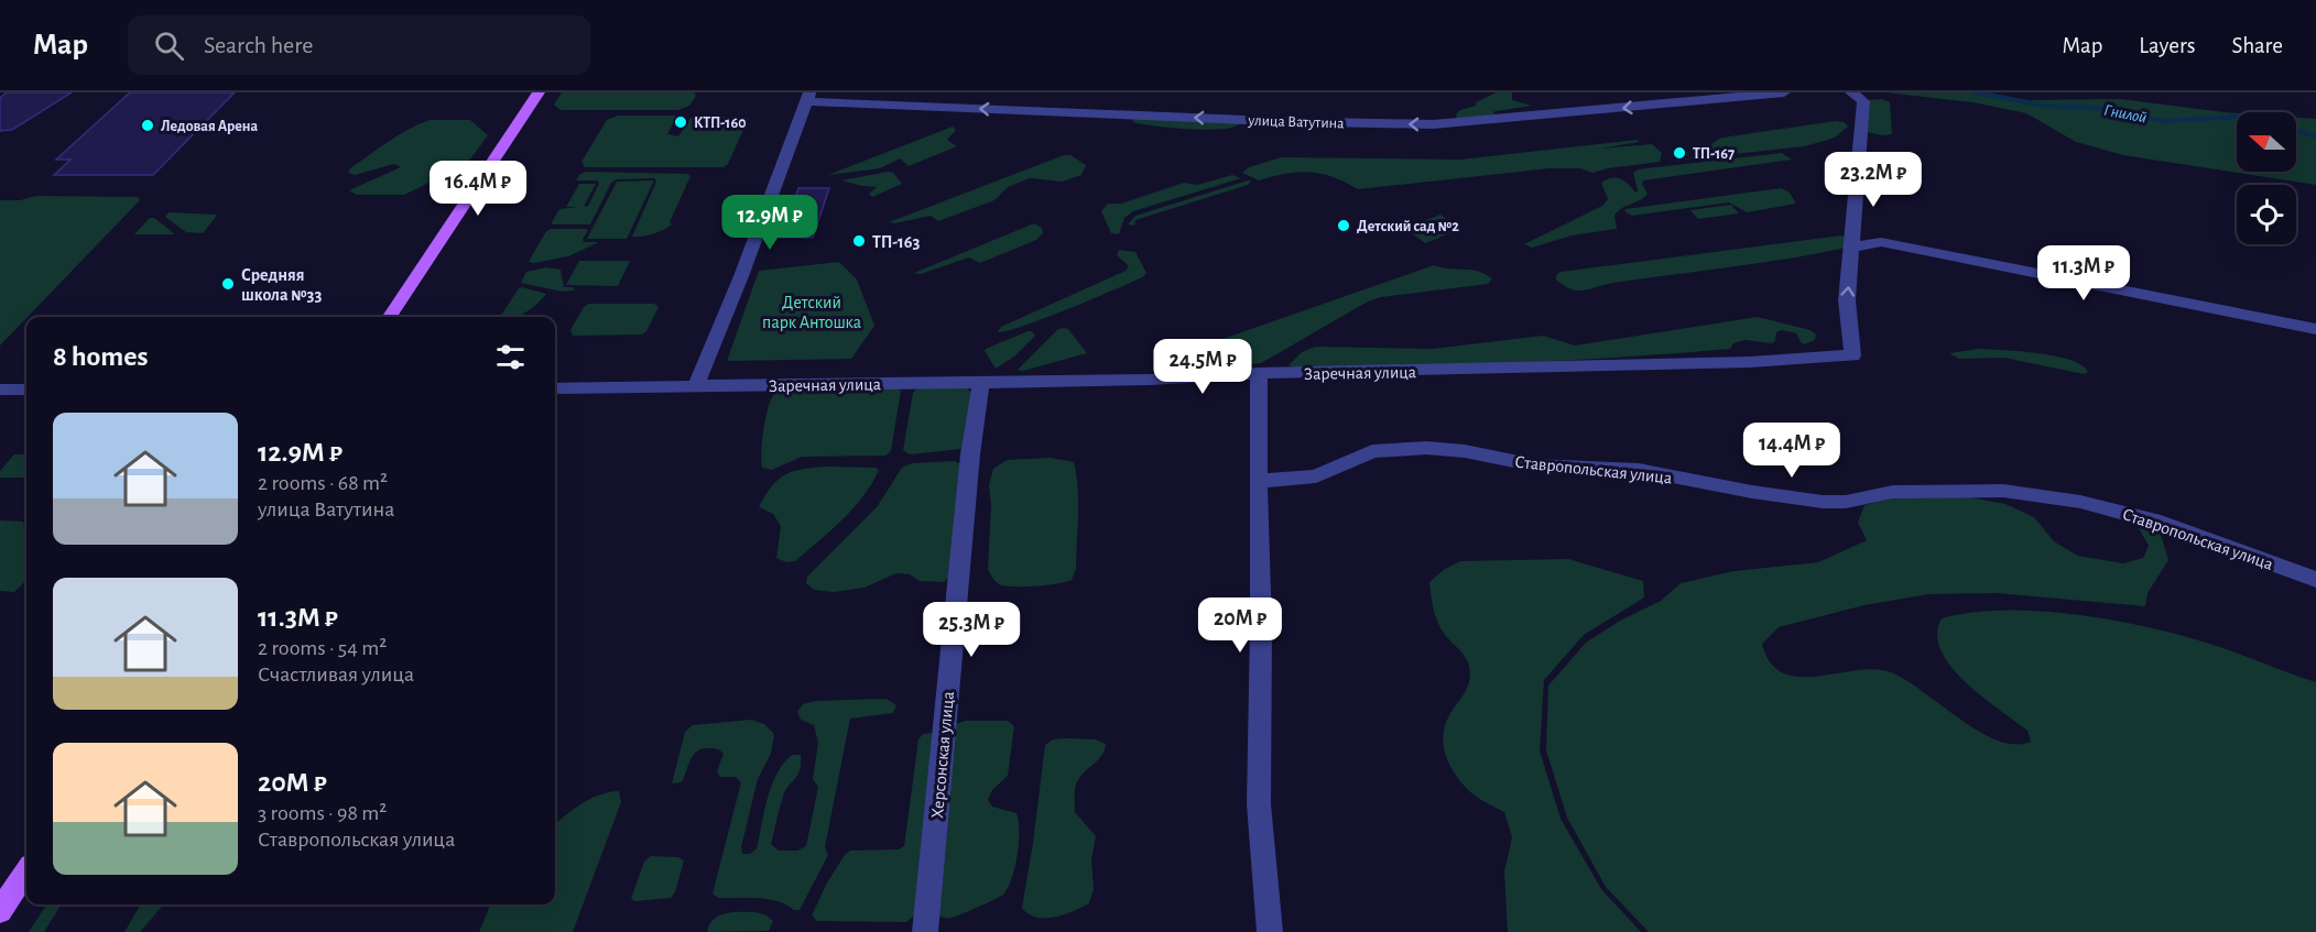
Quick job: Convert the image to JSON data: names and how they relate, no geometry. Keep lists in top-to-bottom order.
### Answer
{
  "streets": {
    "street": [
      "улица Ватутина",
      "Заречная улица",
      "Ставропольская улица",
      "Херсонская улица"
    ]
  },
  "crossings": [
    ["улица Ватутина", "Заречная улица"],
    ["Заречная улица", "Херсонская улица"]
  ],
  "one_way": ["улица Ватутина", "Заречная улица"],
  "water": ["Гнилой"],
  "parks": ["Детский парк Антошка"],
  "places": [
    "КТП-160",
    "Ледовая Арена",
    "ТП-167",
    "Детский сад №2",
    "ТП-163",
    "Средняя школа №33"
  ],
  "north": "left",
  "page": {
    "header": "Map",
    "search": "Search here",
    "nav": ["Map", "Layers", "Share"],
    "price": [
      "23.2M ₽",
      "16.4M ₽",
      "12.9M ₽",
      "11.3M ₽",
      "24.5M ₽",
      "14.4M ₽",
      "20M ₽",
      "25.3M ₽"
    ],
    "heading": "8 homes",
    "list": [
      {
        "name": "12.9M ₽",
        "note": "2 rooms · 68 m² · улица Ватутина"
      },
      {
        "name": "11.3M ₽",
        "note": "2 rooms · 54 m² · Счастливая улица"
      },
      {
        "name": "20M ₽",
        "note": "3 rooms · 98 m² · Ставропольская улица"
      }
    ]
  }
}
